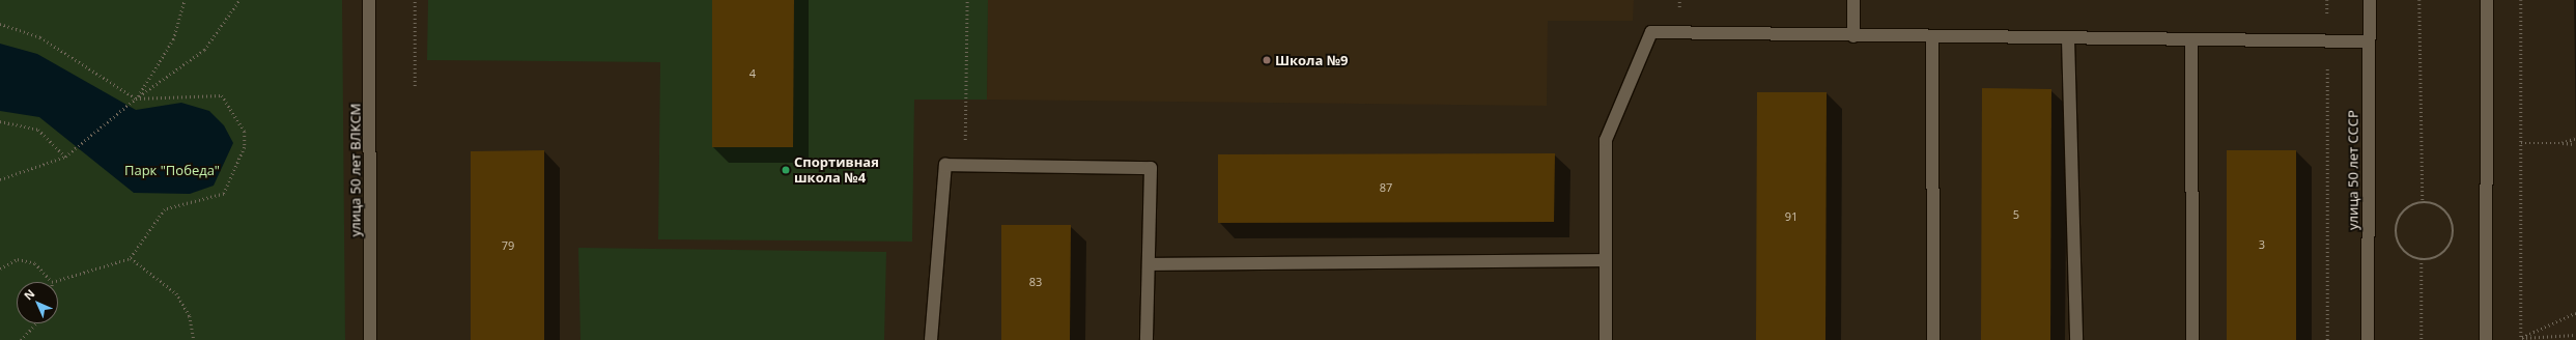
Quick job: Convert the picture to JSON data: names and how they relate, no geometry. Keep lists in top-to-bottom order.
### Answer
{
  "streets": {
    "street": ["улица 50 лет ВЛКСМ", "улица 50 лет СССР"]
  },
  "parks": ["Парк \"Победа\""],
  "places": ["Школа №9", "Спортивная школа №4"],
  "house_numbers": [
    "4",
    "87",
    "5",
    "91",
    "3",
    "79",
    "83"
  ],
  "north": "top left"
}
